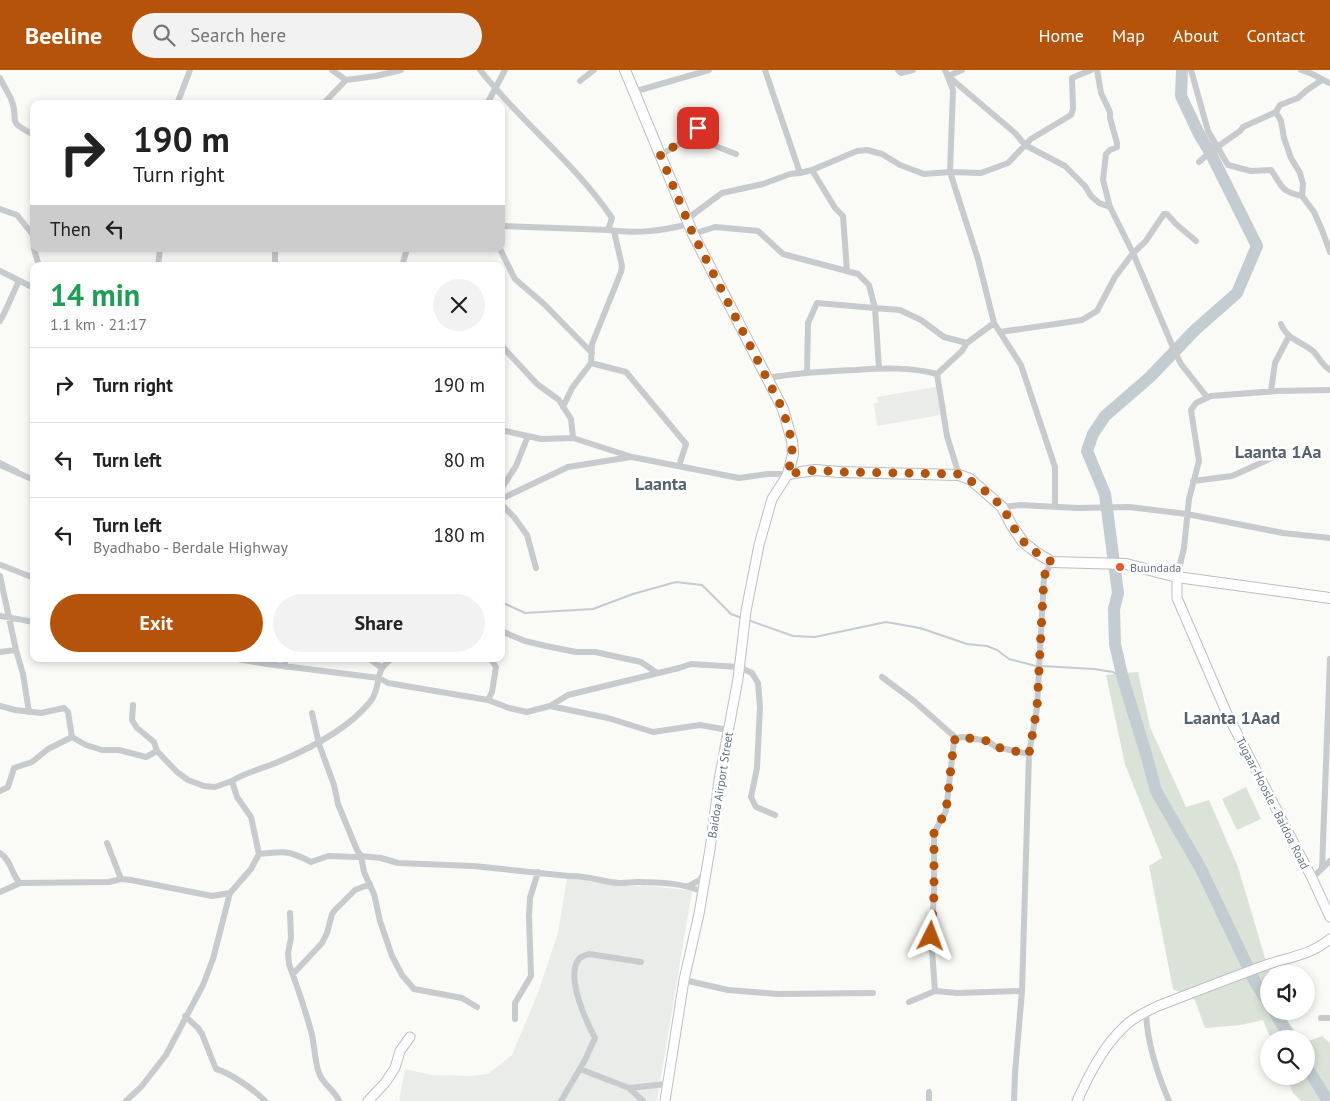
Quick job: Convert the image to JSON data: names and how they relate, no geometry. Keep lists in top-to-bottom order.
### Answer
{
  "streets": {
    "street": ["Baidoa Airport Street", "Tugaar-Hoosle - Baidoa Road"]
  },
  "districts": ["Laanta 1Aa", "Laanta", "Laanta 1Aad"],
  "places": ["Buundada"],
  "page": {
    "header": "Beeline",
    "search": "Search here",
    "nav": [
      "Home",
      "Map",
      "About",
      "Contact"
    ],
    "turn": ["190 m", "Turn right"],
    "then": "Then",
    "heading": ["14 min", "1.1 km · 21:17"],
    "list": [
      {
        "name": "Turn right",
        "value": "190 m"
      },
      {
        "name": "Turn left",
        "value": "80 m"
      },
      {
        "name": "Turn left",
        "note": "Byadhabo - Berdale Highway",
        "value": "180 m"
      }
    ],
    "buttons": ["Exit", "Share"]
  }
}
